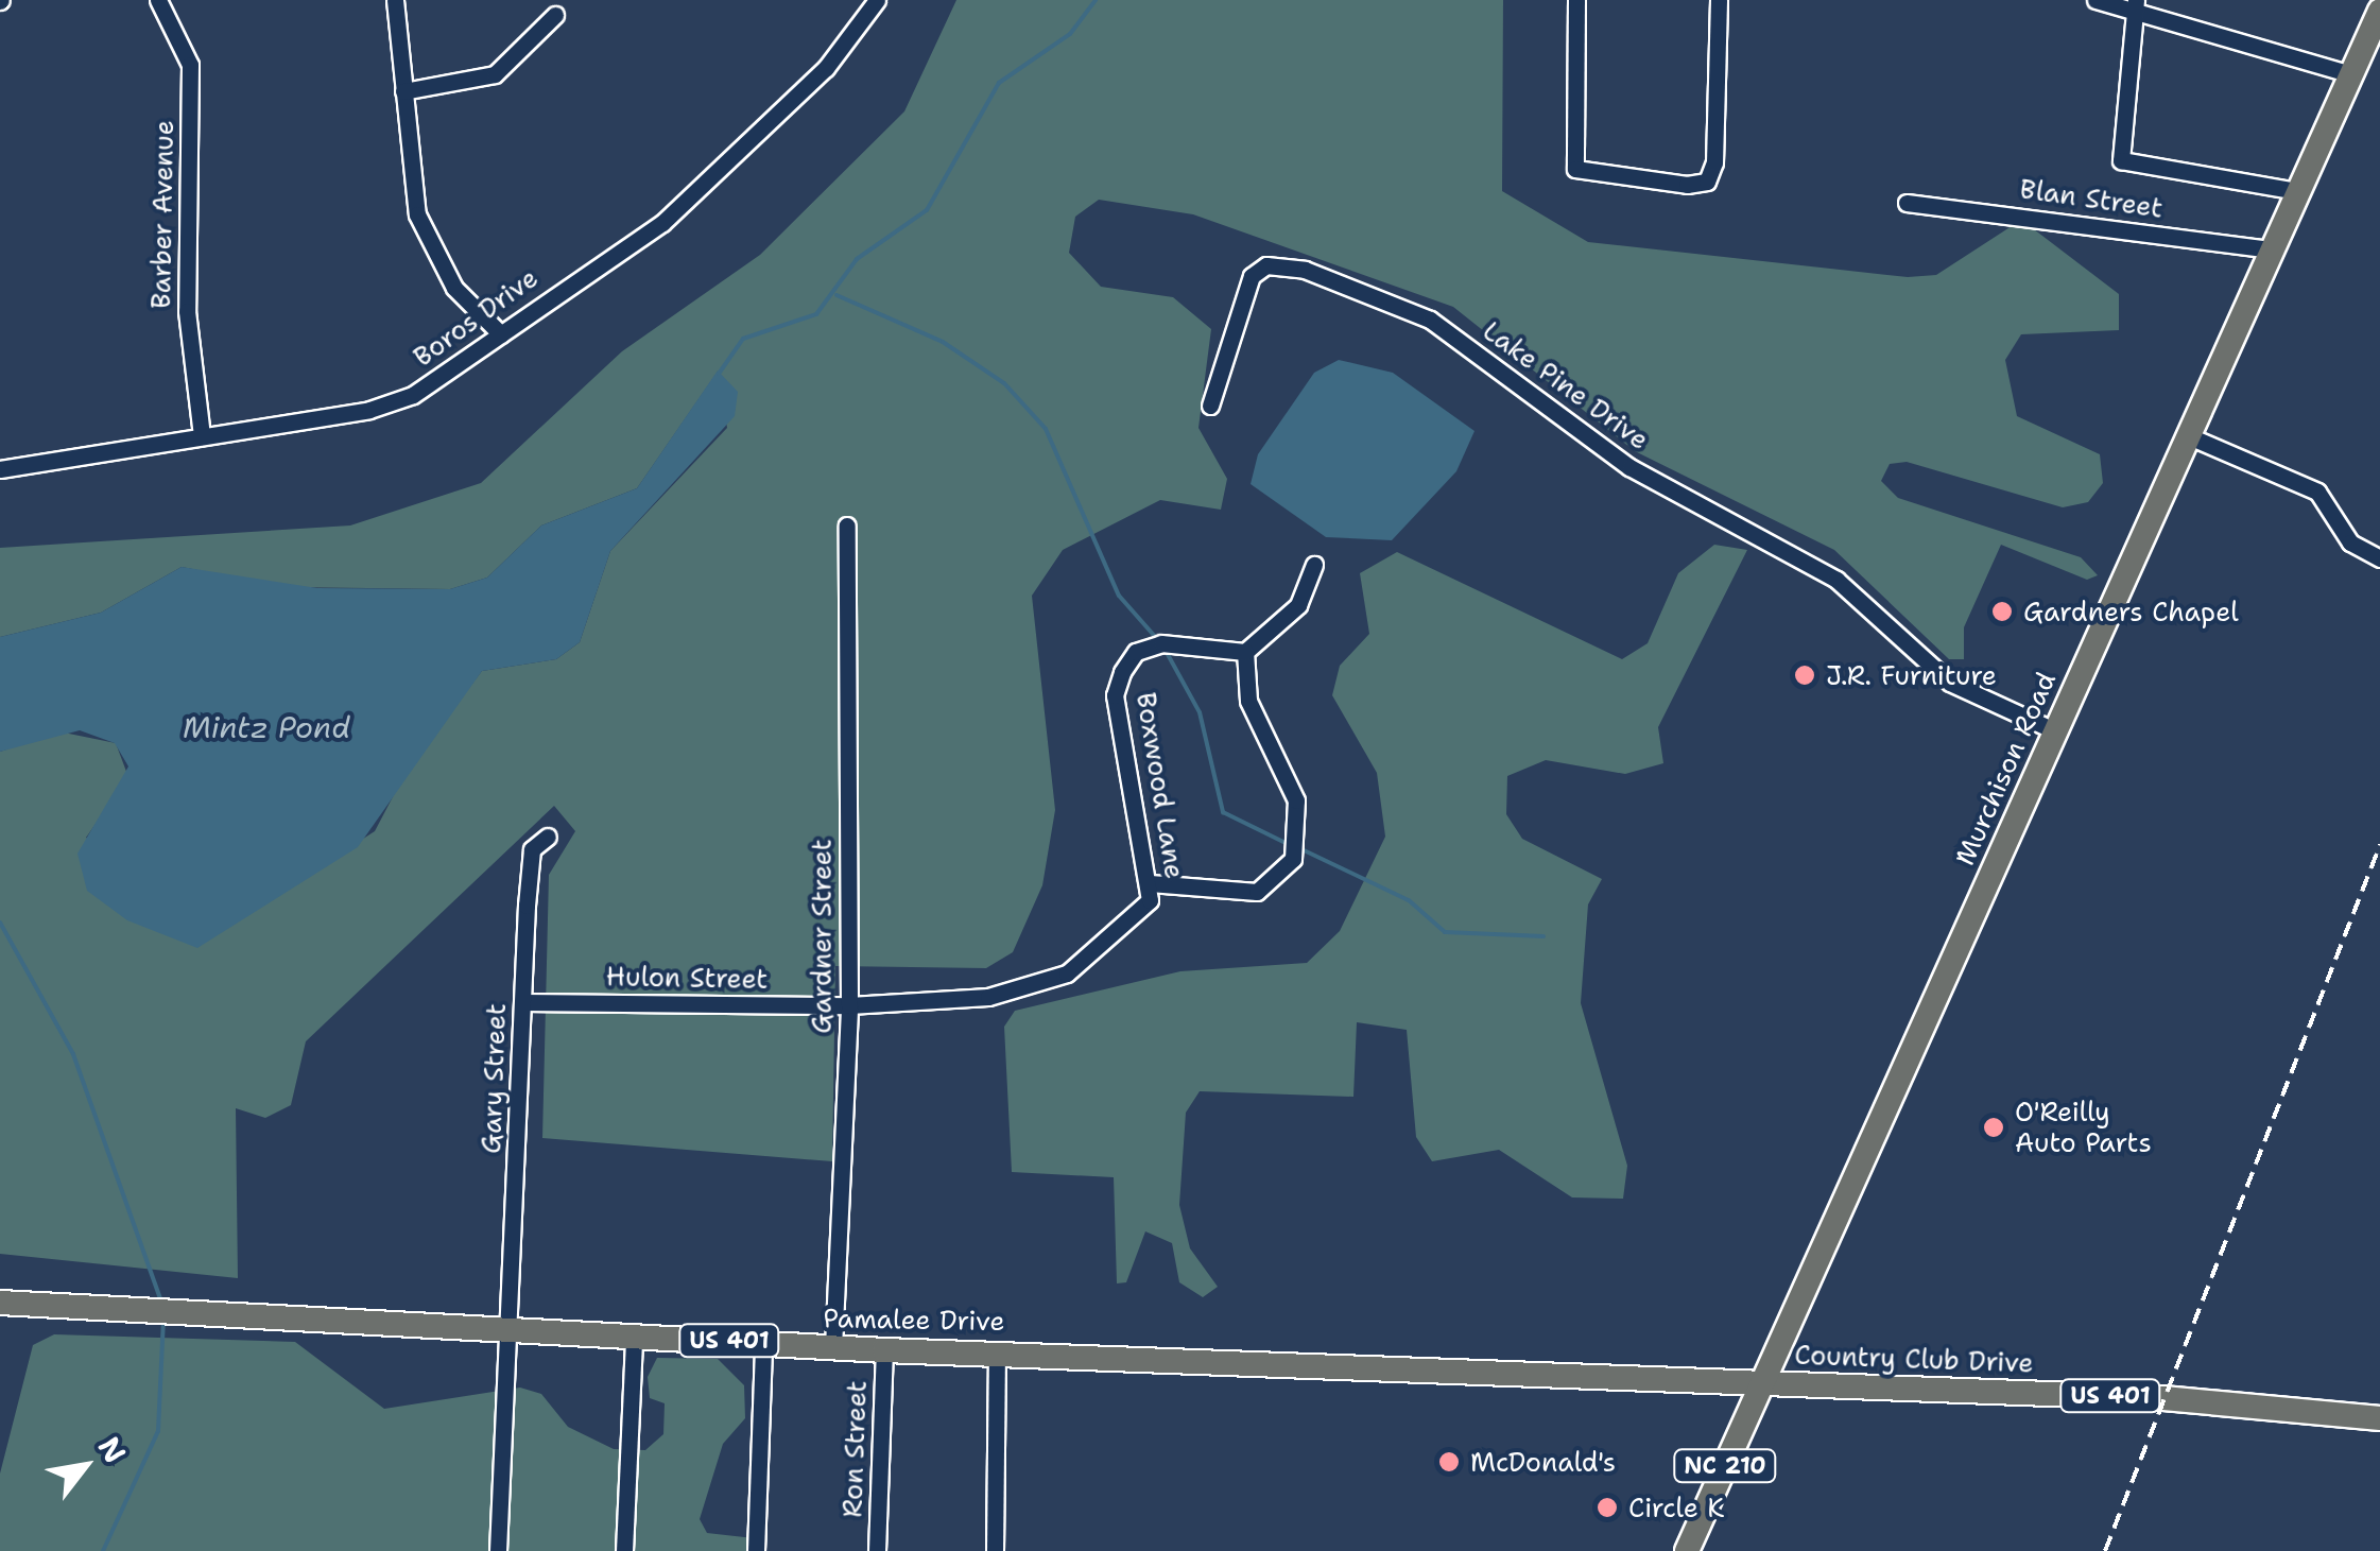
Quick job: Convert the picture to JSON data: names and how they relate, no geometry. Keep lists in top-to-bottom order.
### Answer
{
  "streets": {
    "main road": [
      "Murchison Road",
      "Pamalee Drive",
      "US 401",
      "Country Club Drive",
      "NC 210"
    ],
    "street": [
      "Blan Street",
      "Barber Avenue",
      "Boros Drive",
      "Lake Pine Drive",
      "Boxwood Lane",
      "Gardner Street",
      "Hulon Street",
      "Gary Street",
      "Ron Street"
    ]
  },
  "crossings": [
    ["Blan Street", "Murchison Road"],
    ["Barber Avenue", "Boros Drive"],
    ["Lake Pine Drive", "Murchison Road"],
    ["Murchison Road", "Pamalee Drive"],
    ["Murchison Road", "Country Club Drive"],
    ["Boxwood Lane", "Gardner Street"],
    ["Boxwood Lane", "Hulon Street"],
    ["Gardner Street", "Hulon Street"],
    ["Gardner Street", "Pamalee Drive"],
    ["Hulon Street", "Gary Street"],
    ["Gary Street", "Pamalee Drive"],
    ["Pamalee Drive", "Country Club Drive"],
    ["Pamalee Drive", "Ron Street"]
  ],
  "water": ["Mintz Pond"],
  "places": [
    "Gardners Chapel",
    "J.R. Furniture",
    "O'Reilly Auto Parts",
    "McDonald's",
    "Circle K"
  ],
  "north": "top right"
}
